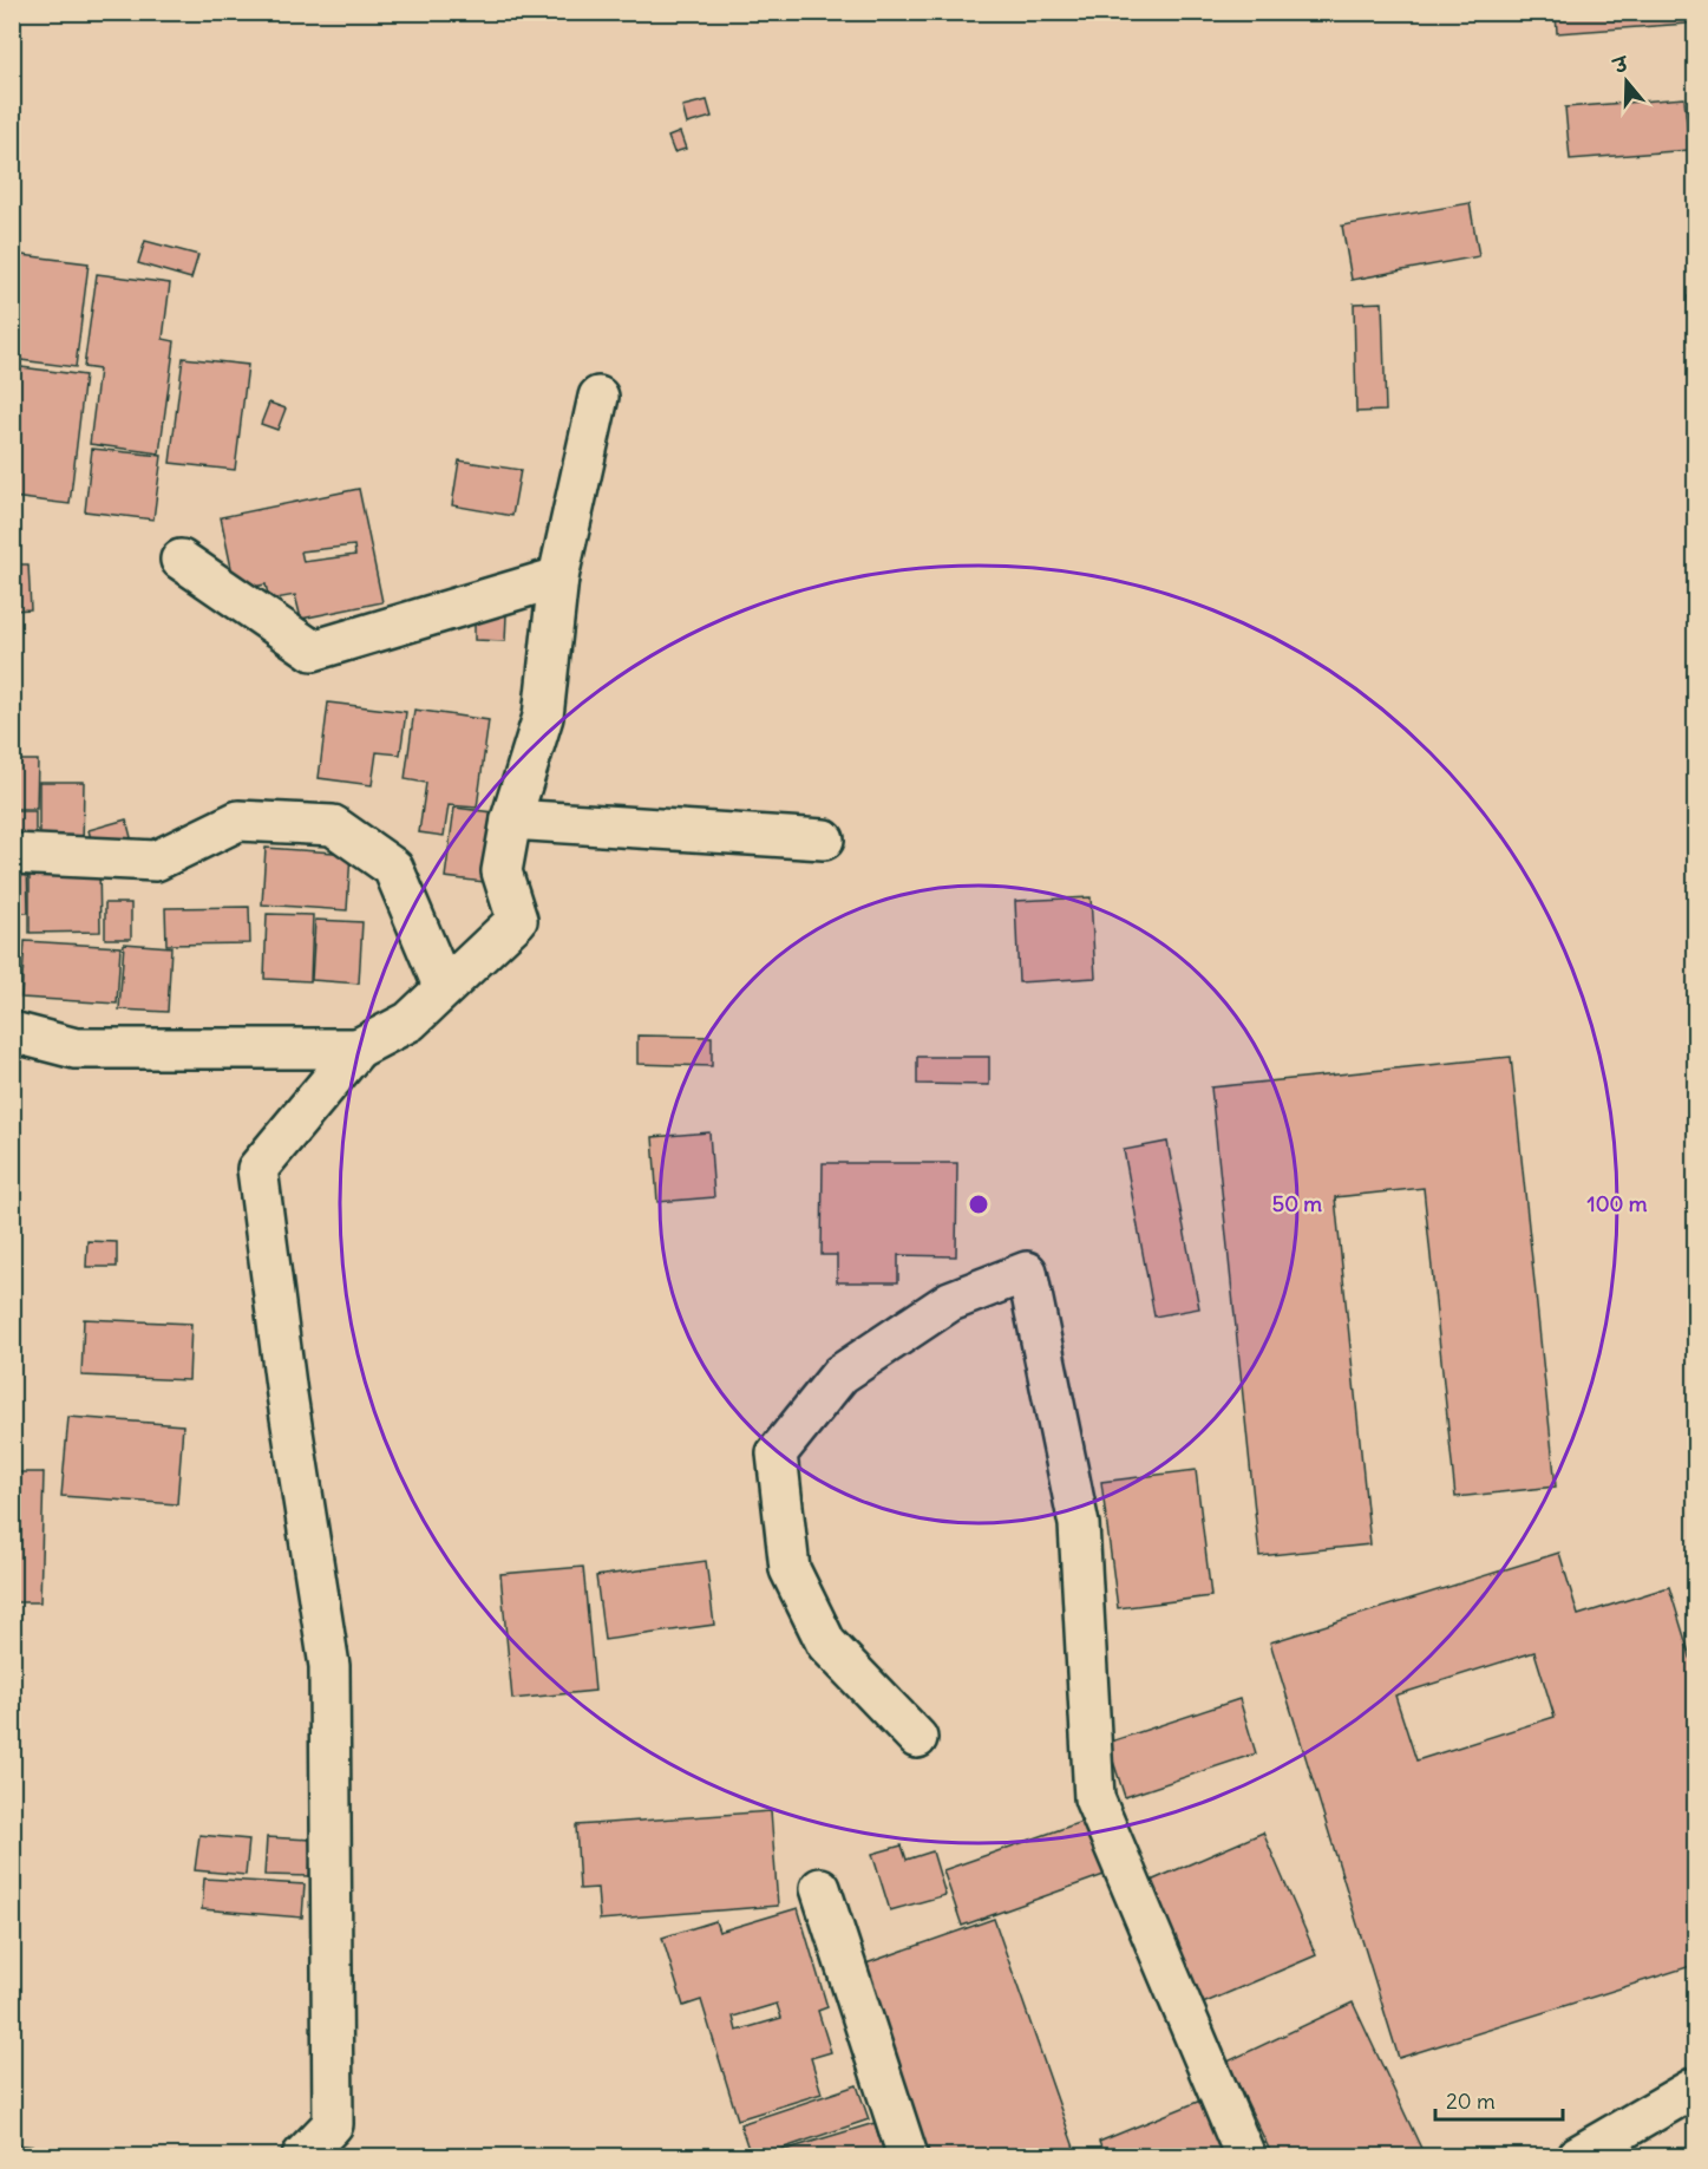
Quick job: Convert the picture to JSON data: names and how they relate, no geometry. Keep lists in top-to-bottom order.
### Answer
{
  "scale_bar": "20 m",
  "north": "top",
  "rings": ["50 m", "100 m"]
}
